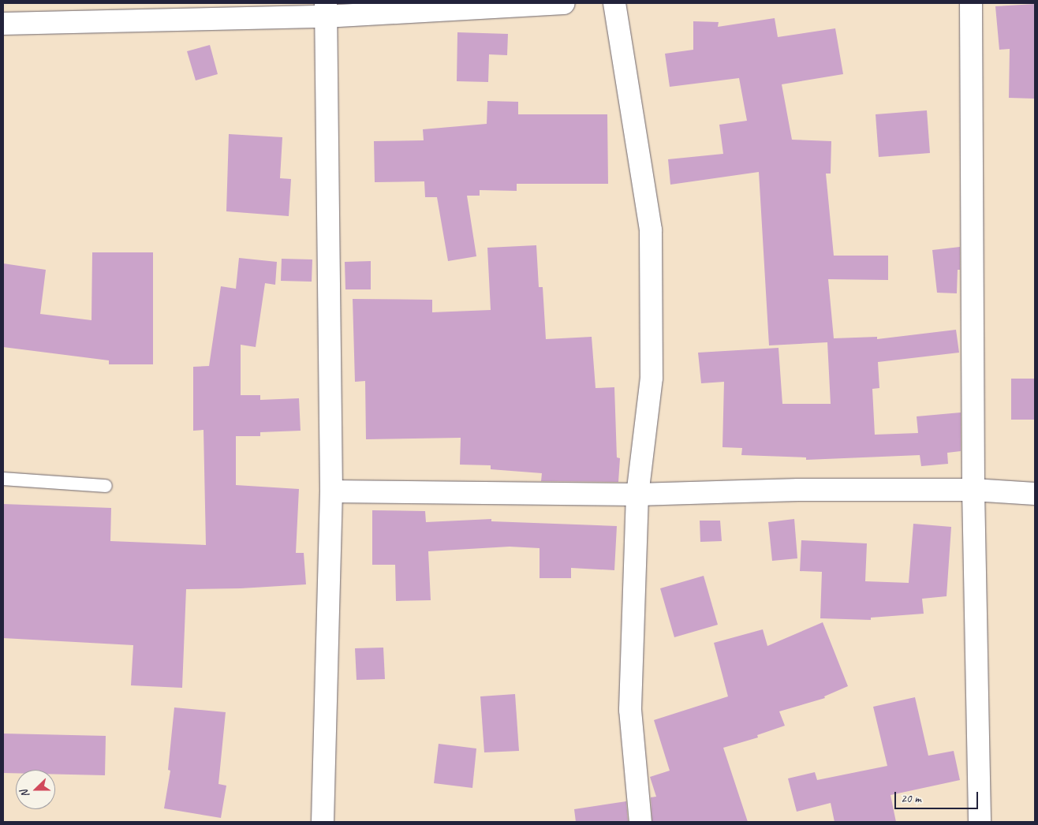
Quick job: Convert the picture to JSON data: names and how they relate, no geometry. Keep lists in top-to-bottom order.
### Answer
{
  "scale_bar": "20 m",
  "north": "left"
}
